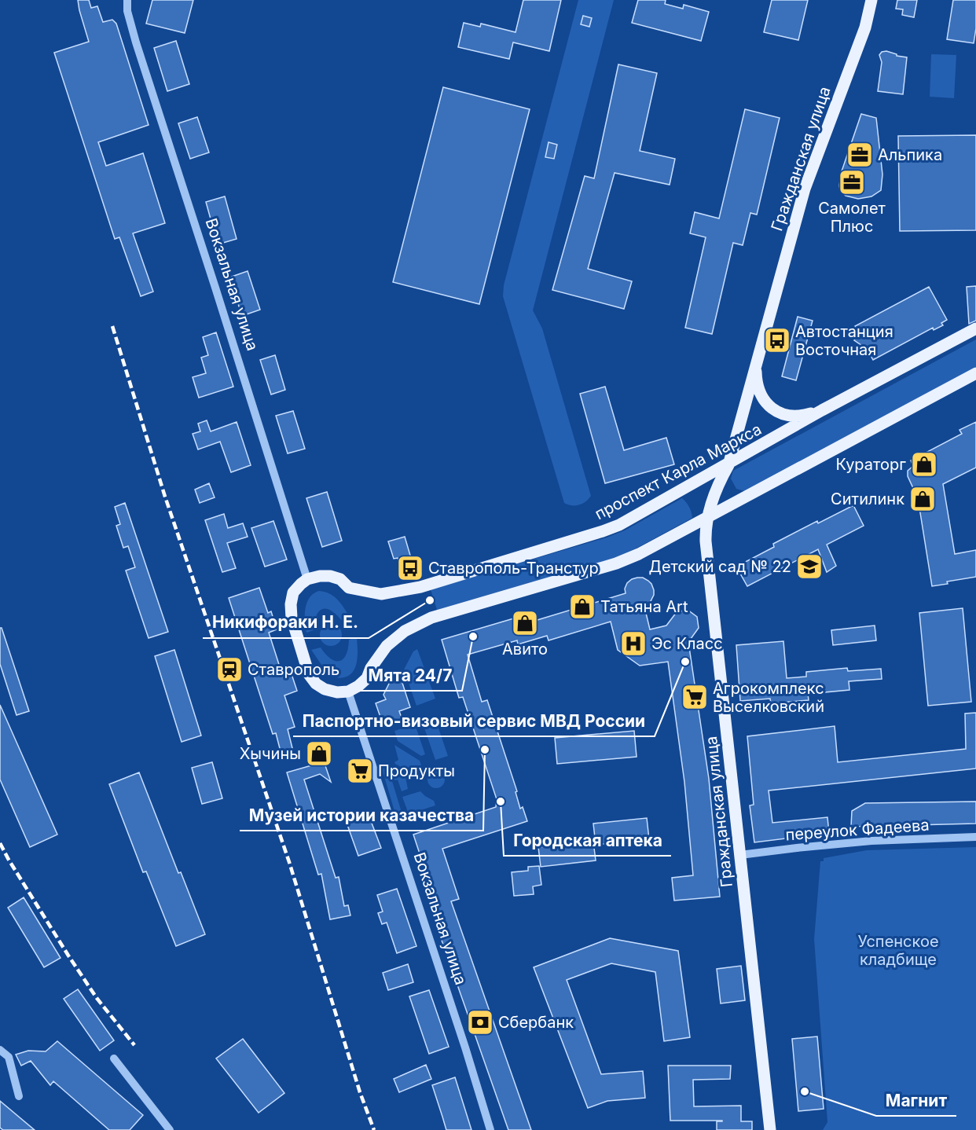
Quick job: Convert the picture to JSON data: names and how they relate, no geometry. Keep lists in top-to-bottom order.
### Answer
{
  "streets": {
    "main road": ["Гражданская улица", "проспект Карла Маркса"],
    "street": ["Вокзальная улица", "переулок Фадеева"]
  },
  "crossings": [
    ["Гражданская улица", "проспект Карла Маркса"],
    ["Гражданская улица", "переулок Фадеева"],
    ["Вокзальная улица", "проспект Карла Маркса"]
  ],
  "parks": ["Успенское кладбище"],
  "places": {
    "office": ["Альпика", "Самолет Плюс"],
    "bus stop": ["Автостанция Восточная", "Ставрополь-Транстур"],
    "shop": [
      "Кураторг",
      "Ситилинк",
      "Татьяна Art",
      "Авито",
      "Хычины"
    ],
    "school or university": ["Детский сад № 22"],
    "other": [
      "Никифораки Н. Е.",
      "Мята 24/7",
      "Паспортно-визовый сервис МВД России",
      "Музей истории казачества",
      "Городская аптека",
      "Магнит"
    ],
    "hospital": ["Эс Класс"],
    "station": ["Ставрополь"],
    "supermarket": ["Агрокомплекс Выселковский", "Продукты"],
    "bank": ["Сбербанк"]
  }
}
